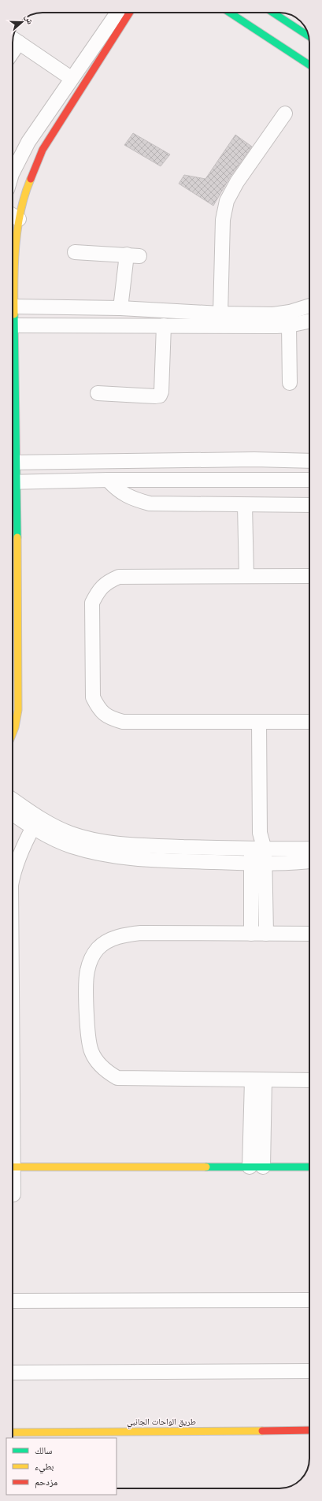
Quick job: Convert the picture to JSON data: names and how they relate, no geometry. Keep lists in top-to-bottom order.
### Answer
{
  "streets": {
    "street": ["طريق الواحات الجانبي"]
  },
  "legend": ["سالك", "بطيء", "مزدحم"],
  "north": "right"
}
